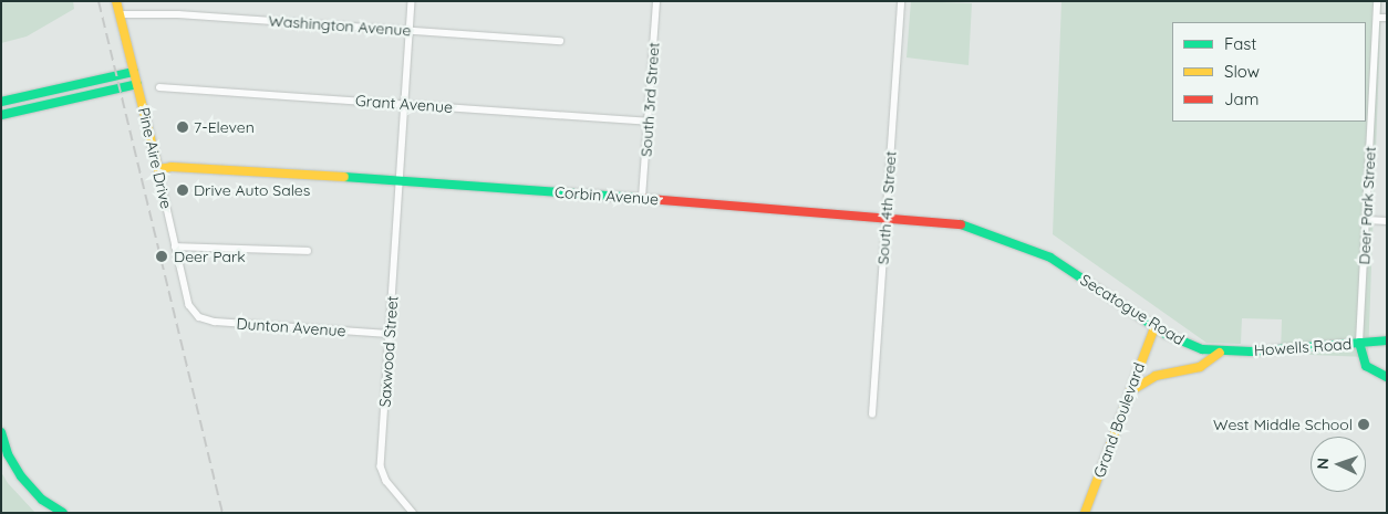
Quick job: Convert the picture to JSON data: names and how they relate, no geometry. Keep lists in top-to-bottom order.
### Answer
{
  "streets": {
    "street": [
      "Washington Avenue",
      "South 3rd Street",
      "Grant Avenue",
      "Pine Aire Drive",
      "Corbin Avenue",
      "Deer Park Street",
      "South 4th Street",
      "Secatogue Road",
      "Dunton Avenue",
      "Howells Road",
      "Saxwood Street",
      "Grand Boulevard"
    ]
  },
  "crossings": [
    ["Washington Avenue", "Pine Aire Drive"],
    ["Washington Avenue", "Saxwood Street"],
    ["South 3rd Street", "Grant Avenue"],
    ["South 3rd Street", "Corbin Avenue"],
    ["Grant Avenue", "Saxwood Street"],
    ["Pine Aire Drive", "Corbin Avenue"],
    ["Pine Aire Drive", "Dunton Avenue"],
    ["Corbin Avenue", "South 4th Street"],
    ["Corbin Avenue", "Secatogue Road"],
    ["Corbin Avenue", "Saxwood Street"],
    ["Deer Park Street", "Howells Road"],
    ["Secatogue Road", "Howells Road"],
    ["Secatogue Road", "Grand Boulevard"],
    ["Dunton Avenue", "Saxwood Street"]
  ],
  "places": [
    "7-Eleven",
    "Drive Auto Sales",
    "Deer Park",
    "West Middle School"
  ],
  "legend": ["Fast", "Slow", "Jam"],
  "north": "left"
}
